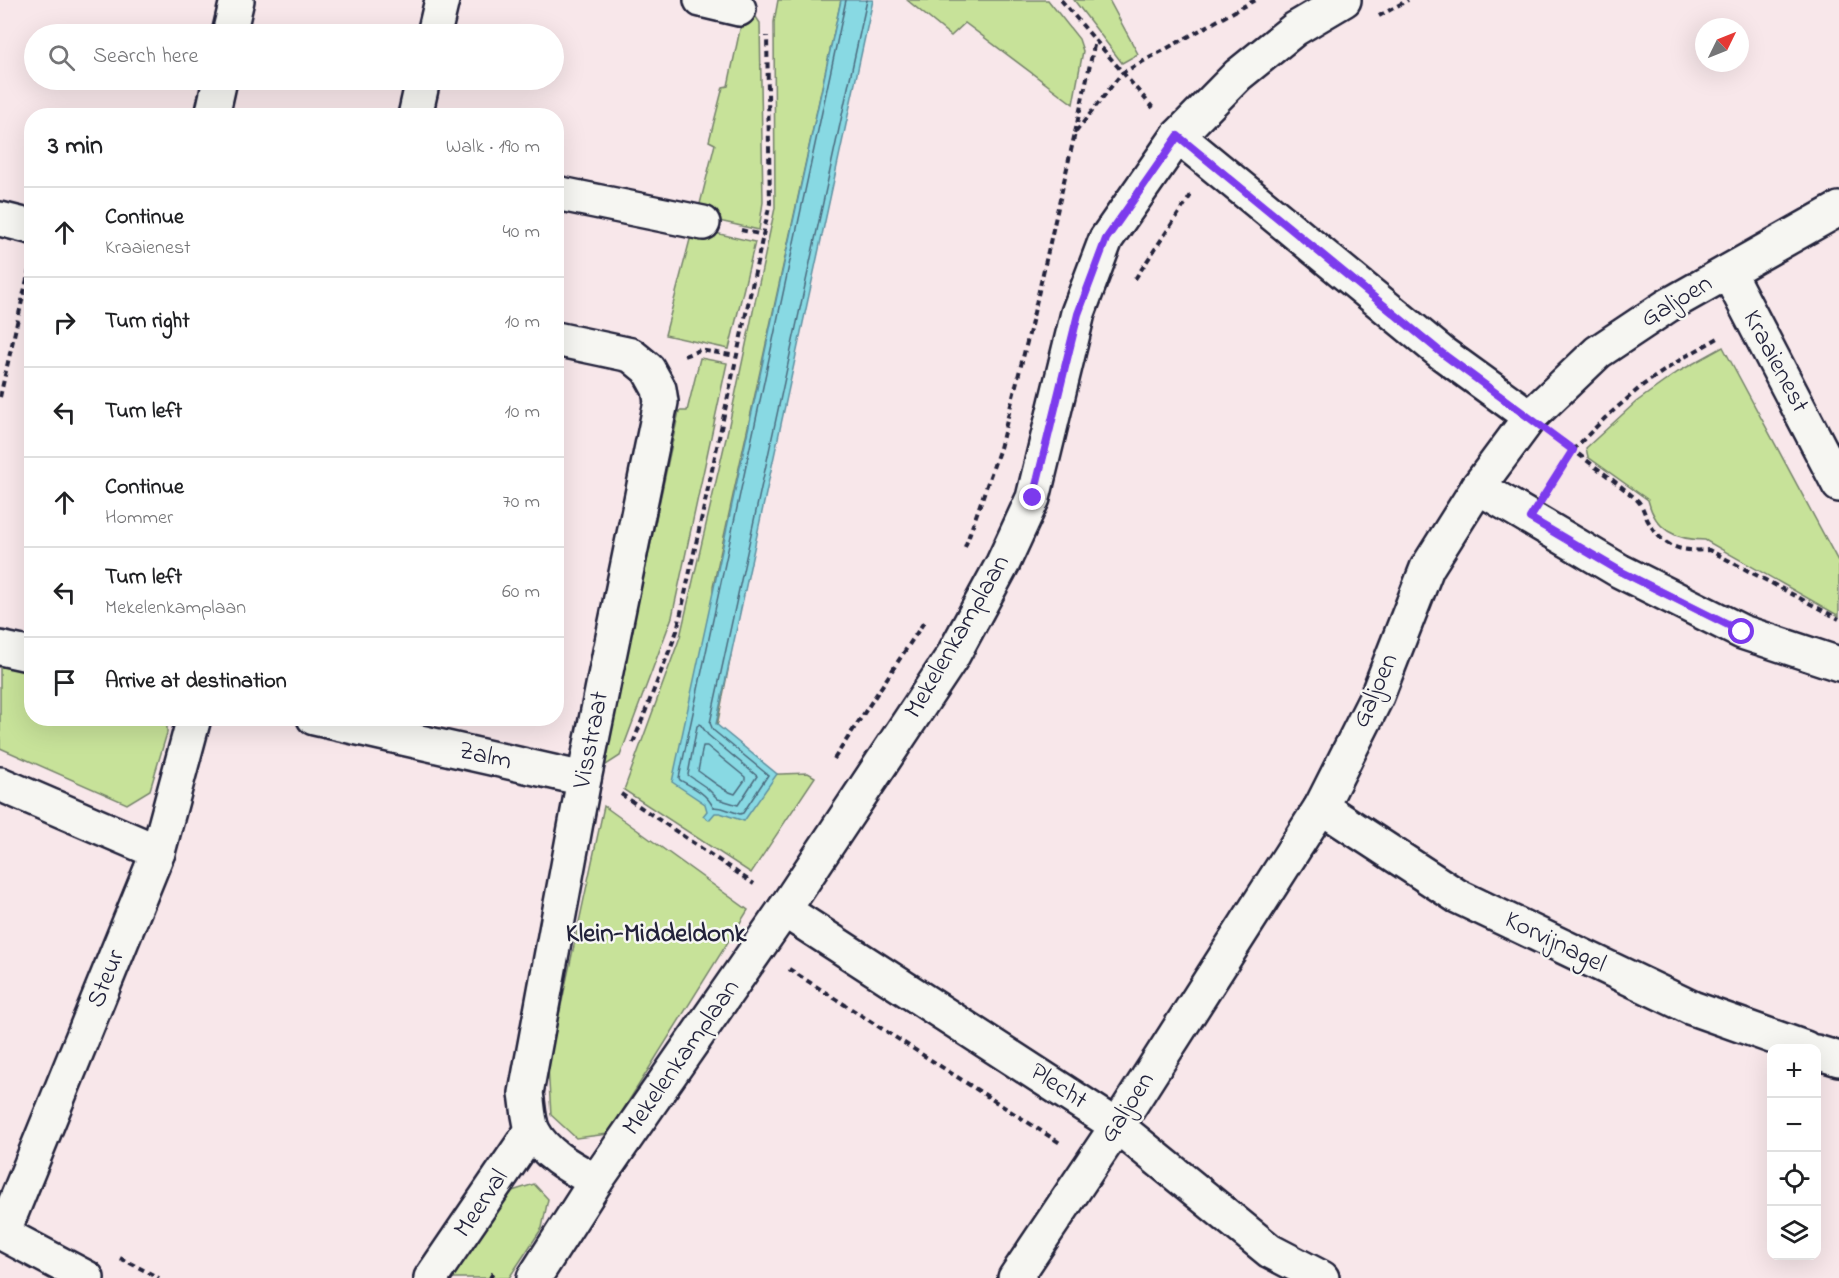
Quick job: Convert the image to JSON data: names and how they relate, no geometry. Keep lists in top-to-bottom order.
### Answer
{
  "streets": {
    "street": [
      "Galjoen",
      "Kraaienest",
      "Mekelenkamplaan",
      "Visstraat",
      "Zalm",
      "Korvijnagel",
      "Steur",
      "Plecht",
      "Meerval"
    ]
  },
  "crossings": [
    ["Galjoen", "Kraaienest"],
    ["Galjoen", "Korvijnagel"],
    ["Galjoen", "Plecht"],
    ["Mekelenkamplaan", "Plecht"],
    ["Visstraat", "Zalm"],
    ["Visstraat", "Meerval"]
  ],
  "districts": ["Klein-Middeldonk"],
  "north": "top right",
  "page": {
    "search": "Search here",
    "heading": ["3 min", "Walk · 190 m"],
    "list": [
      ["Continue", "Kraaienest", "40 m"],
      ["Turn right", "10 m"],
      ["Turn left", "10 m"],
      ["Continue", "Hommer", "70 m"],
      ["Turn left", "Mekelenkamplaan", "60 m"],
      "Arrive at destination"
    ],
    "map_buttons": ["+", "−"]
  }
}
